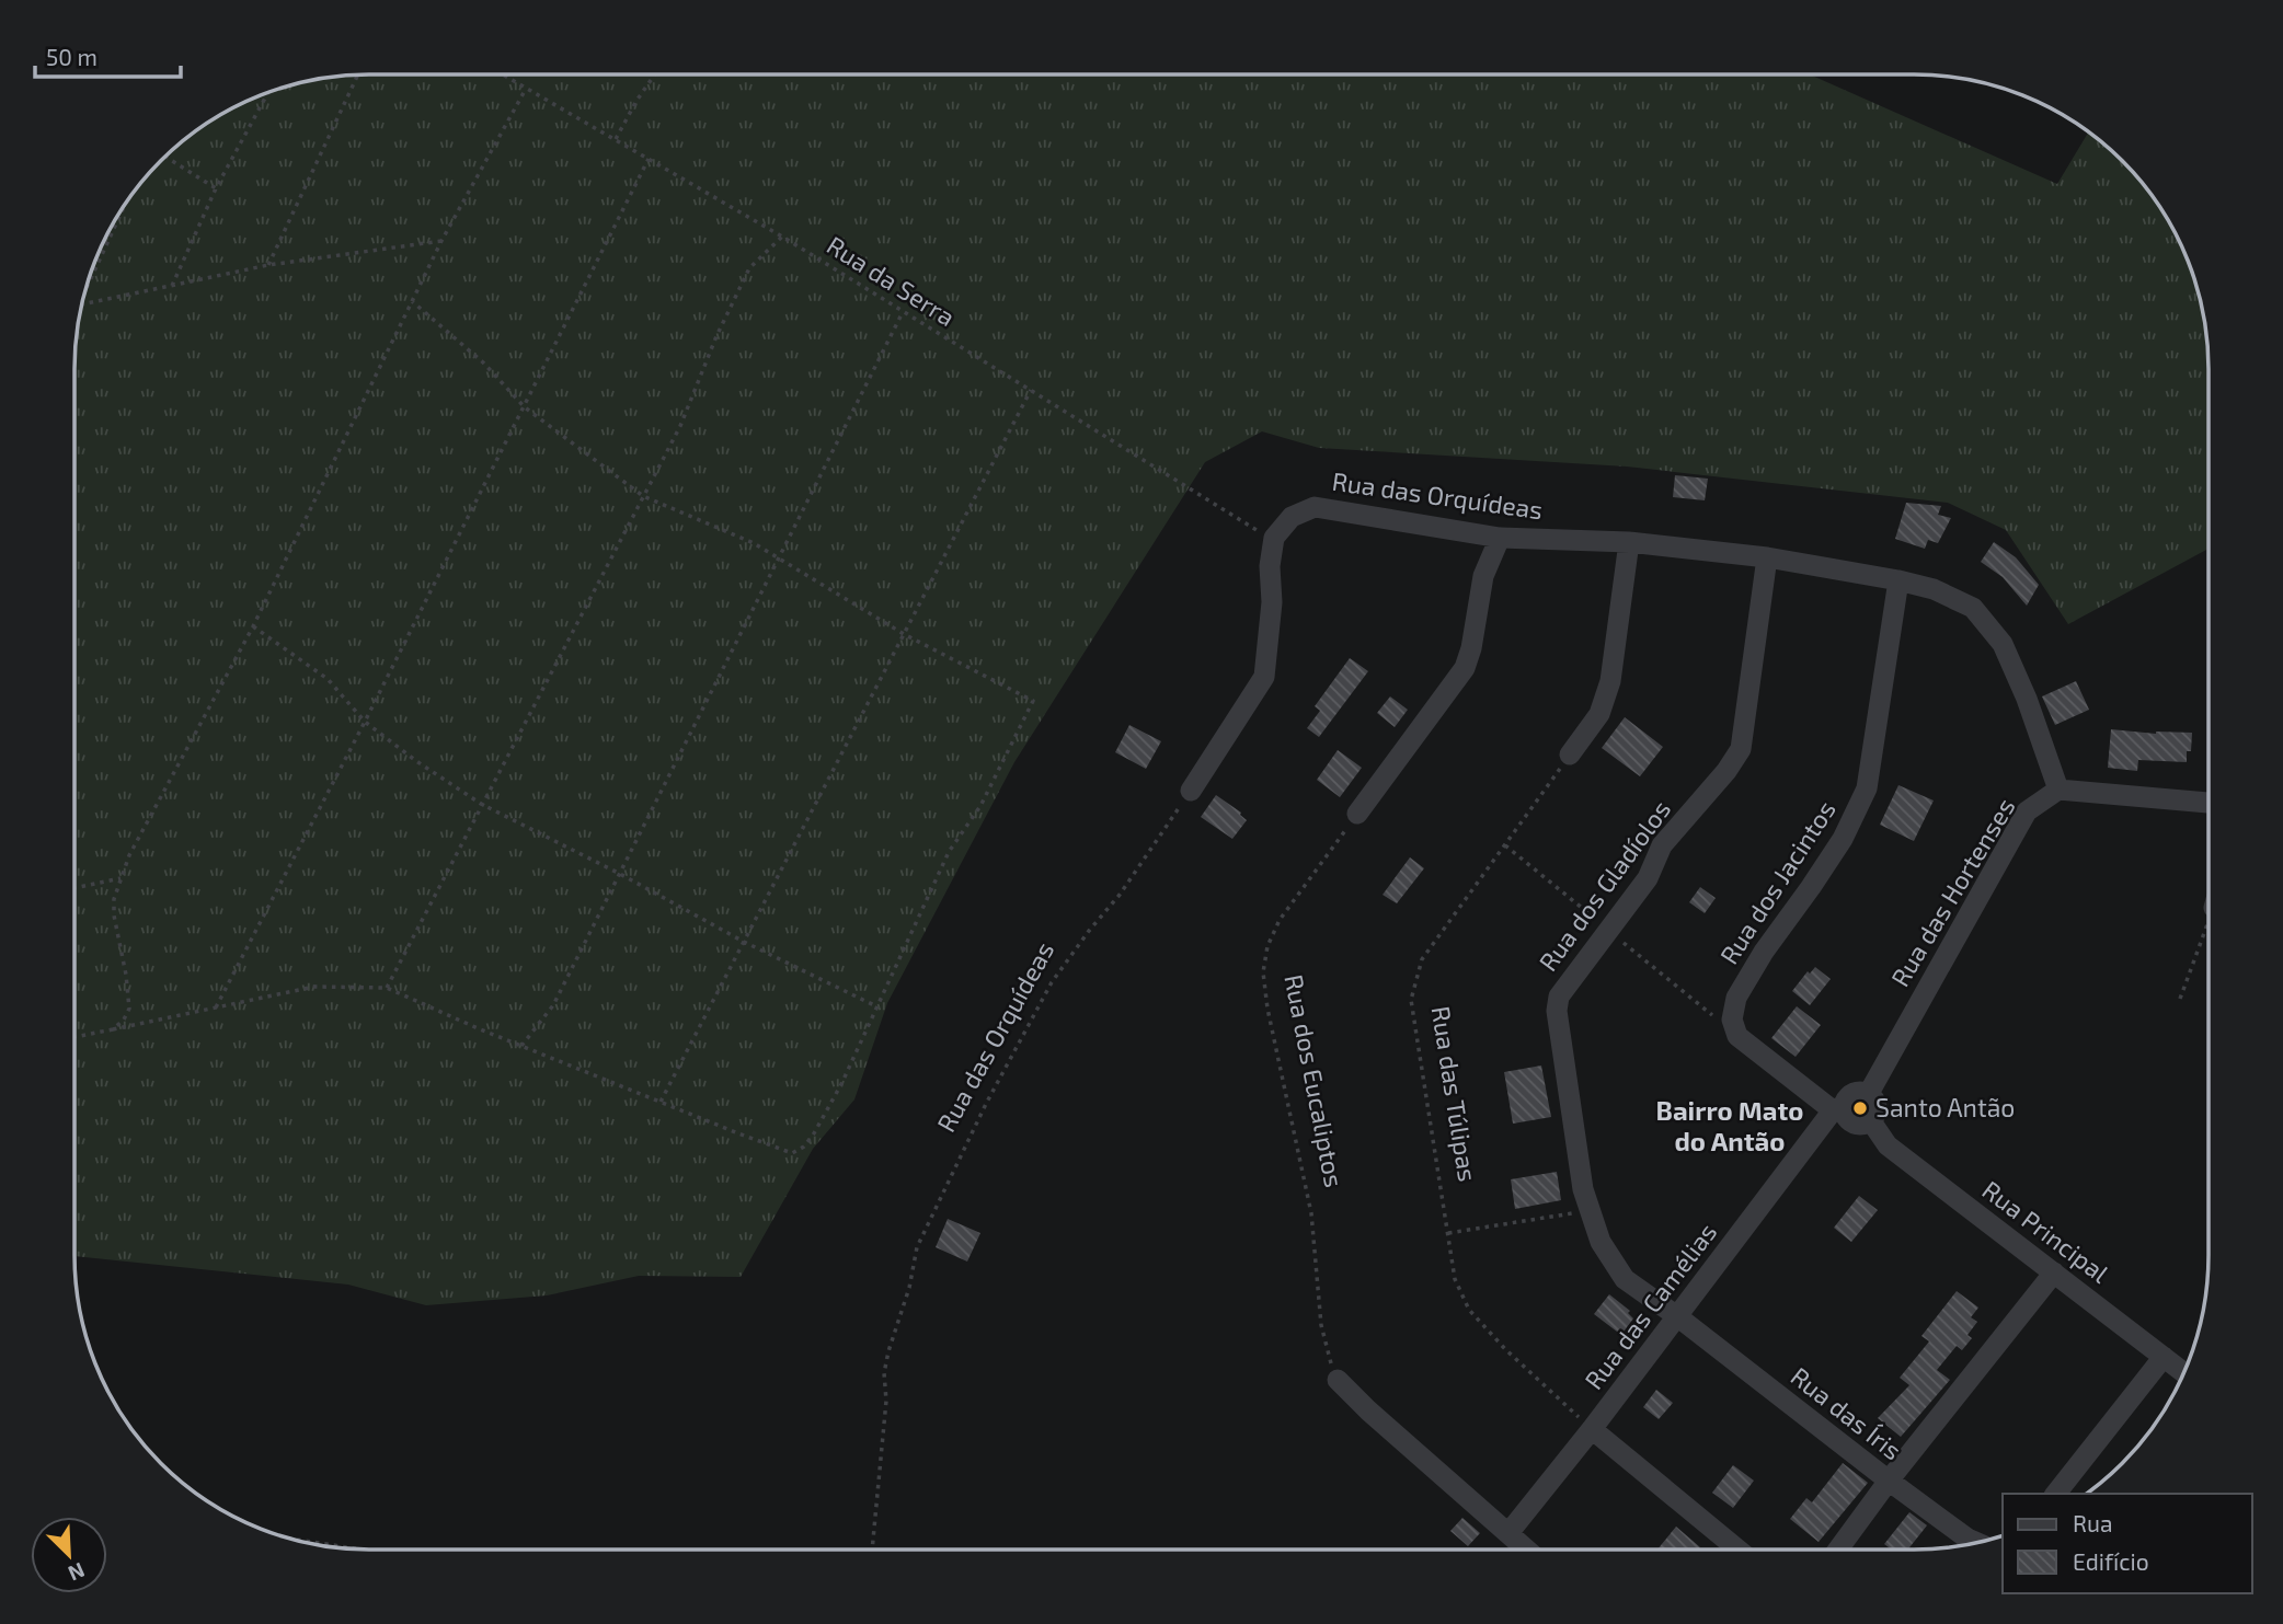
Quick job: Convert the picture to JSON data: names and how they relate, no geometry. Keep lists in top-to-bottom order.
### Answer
{
  "streets": {
    "street": [
      "Rua das Orquídeas",
      "Rua dos Jacintos",
      "Rua dos Gladíolos",
      "Rua das Hortenses",
      "Rua Principal",
      "Rua das Camélias",
      "Rua das Íris"
    ],
    "path": ["Rua da Serra", "Rua dos Eucaliptos", "Rua das Túlipas"]
  },
  "crossings": [
    ["Rua da Serra", "Rua das Orquídeas"],
    ["Rua das Orquídeas", "Rua dos Jacintos"],
    ["Rua das Orquídeas", "Rua dos Gladíolos"],
    ["Rua das Orquídeas", "Rua das Hortenses"],
    ["Rua dos Gladíolos", "Rua das Camélias"],
    ["Rua dos Gladíolos", "Rua das Íris"],
    ["Rua das Hortenses", "Rua Principal"],
    ["Rua das Hortenses", "Rua das Camélias"],
    ["Rua das Túlipas", "Rua das Camélias"],
    ["Rua Principal", "Rua das Camélias"],
    ["Rua das Camélias", "Rua das Íris"]
  ],
  "districts": ["Bairro Mato do Antão"],
  "places": ["Santo Antão"],
  "legend": ["Rua", "Edifício"],
  "scale_bar": "50 m",
  "north": "bottom right"
}
